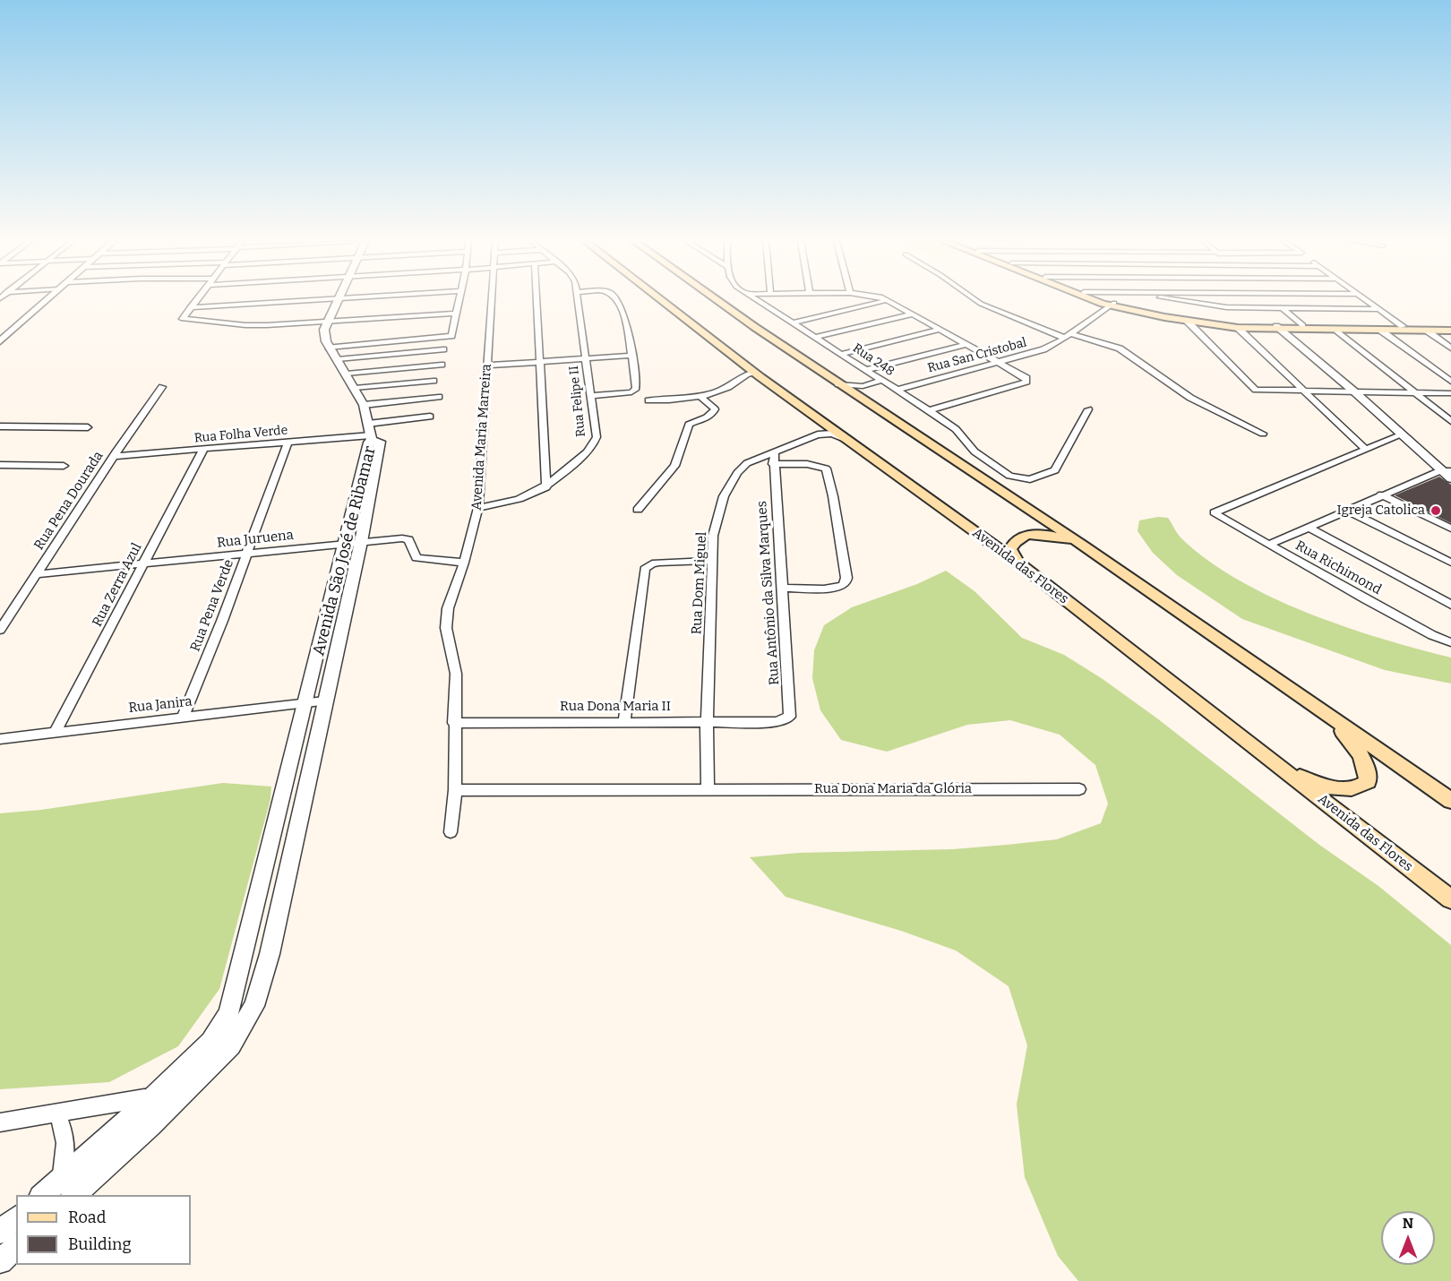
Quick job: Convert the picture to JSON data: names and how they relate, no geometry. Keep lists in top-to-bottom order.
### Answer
{
  "streets": {
    "main road": ["Avenida das Flores"],
    "street": [
      "Rua San Cristobal",
      "Rua 248",
      "Rua Felipe II",
      "Rua Folha Verde",
      "Avenida Maria Marreira",
      "Rua Pena Dourada",
      "Rua Juruena",
      "Avenida São José de Ribamar",
      "Rua Richimond",
      "Rua Dom Miguel",
      "Rua Zerra Azul",
      "Rua Antônio da Silva Marques",
      "Rua Pena Verde",
      "Rua Janira",
      "Rua Dona Maria II",
      "Rua Dona Maria da Glória"
    ]
  },
  "crossings": [
    ["Rua San Cristobal", "Rua 248"],
    ["Rua Felipe II", "Avenida Maria Marreira"],
    ["Rua Folha Verde", "Rua Pena Dourada"],
    ["Rua Folha Verde", "Avenida São José de Ribamar"],
    ["Rua Folha Verde", "Rua Zerra Azul"],
    ["Rua Folha Verde", "Rua Pena Verde"],
    ["Avenida Maria Marreira", "Rua Juruena"],
    ["Avenida Maria Marreira", "Rua Dona Maria II"],
    ["Rua Pena Dourada", "Rua Juruena"],
    ["Rua Juruena", "Avenida São José de Ribamar"],
    ["Rua Juruena", "Rua Zerra Azul"],
    ["Rua Juruena", "Rua Pena Verde"],
    ["Avenida São José de Ribamar", "Rua Janira"],
    ["Rua Dom Miguel", "Rua Antônio da Silva Marques"],
    ["Rua Dom Miguel", "Rua Dona Maria II"],
    ["Rua Dom Miguel", "Rua Dona Maria da Glória"],
    ["Rua Zerra Azul", "Rua Janira"],
    ["Rua Antônio da Silva Marques", "Rua Dona Maria II"],
    ["Rua Pena Verde", "Rua Janira"]
  ],
  "places": ["Igreja Catolica"],
  "legend": ["Road", "Building"],
  "north": "top"
}
